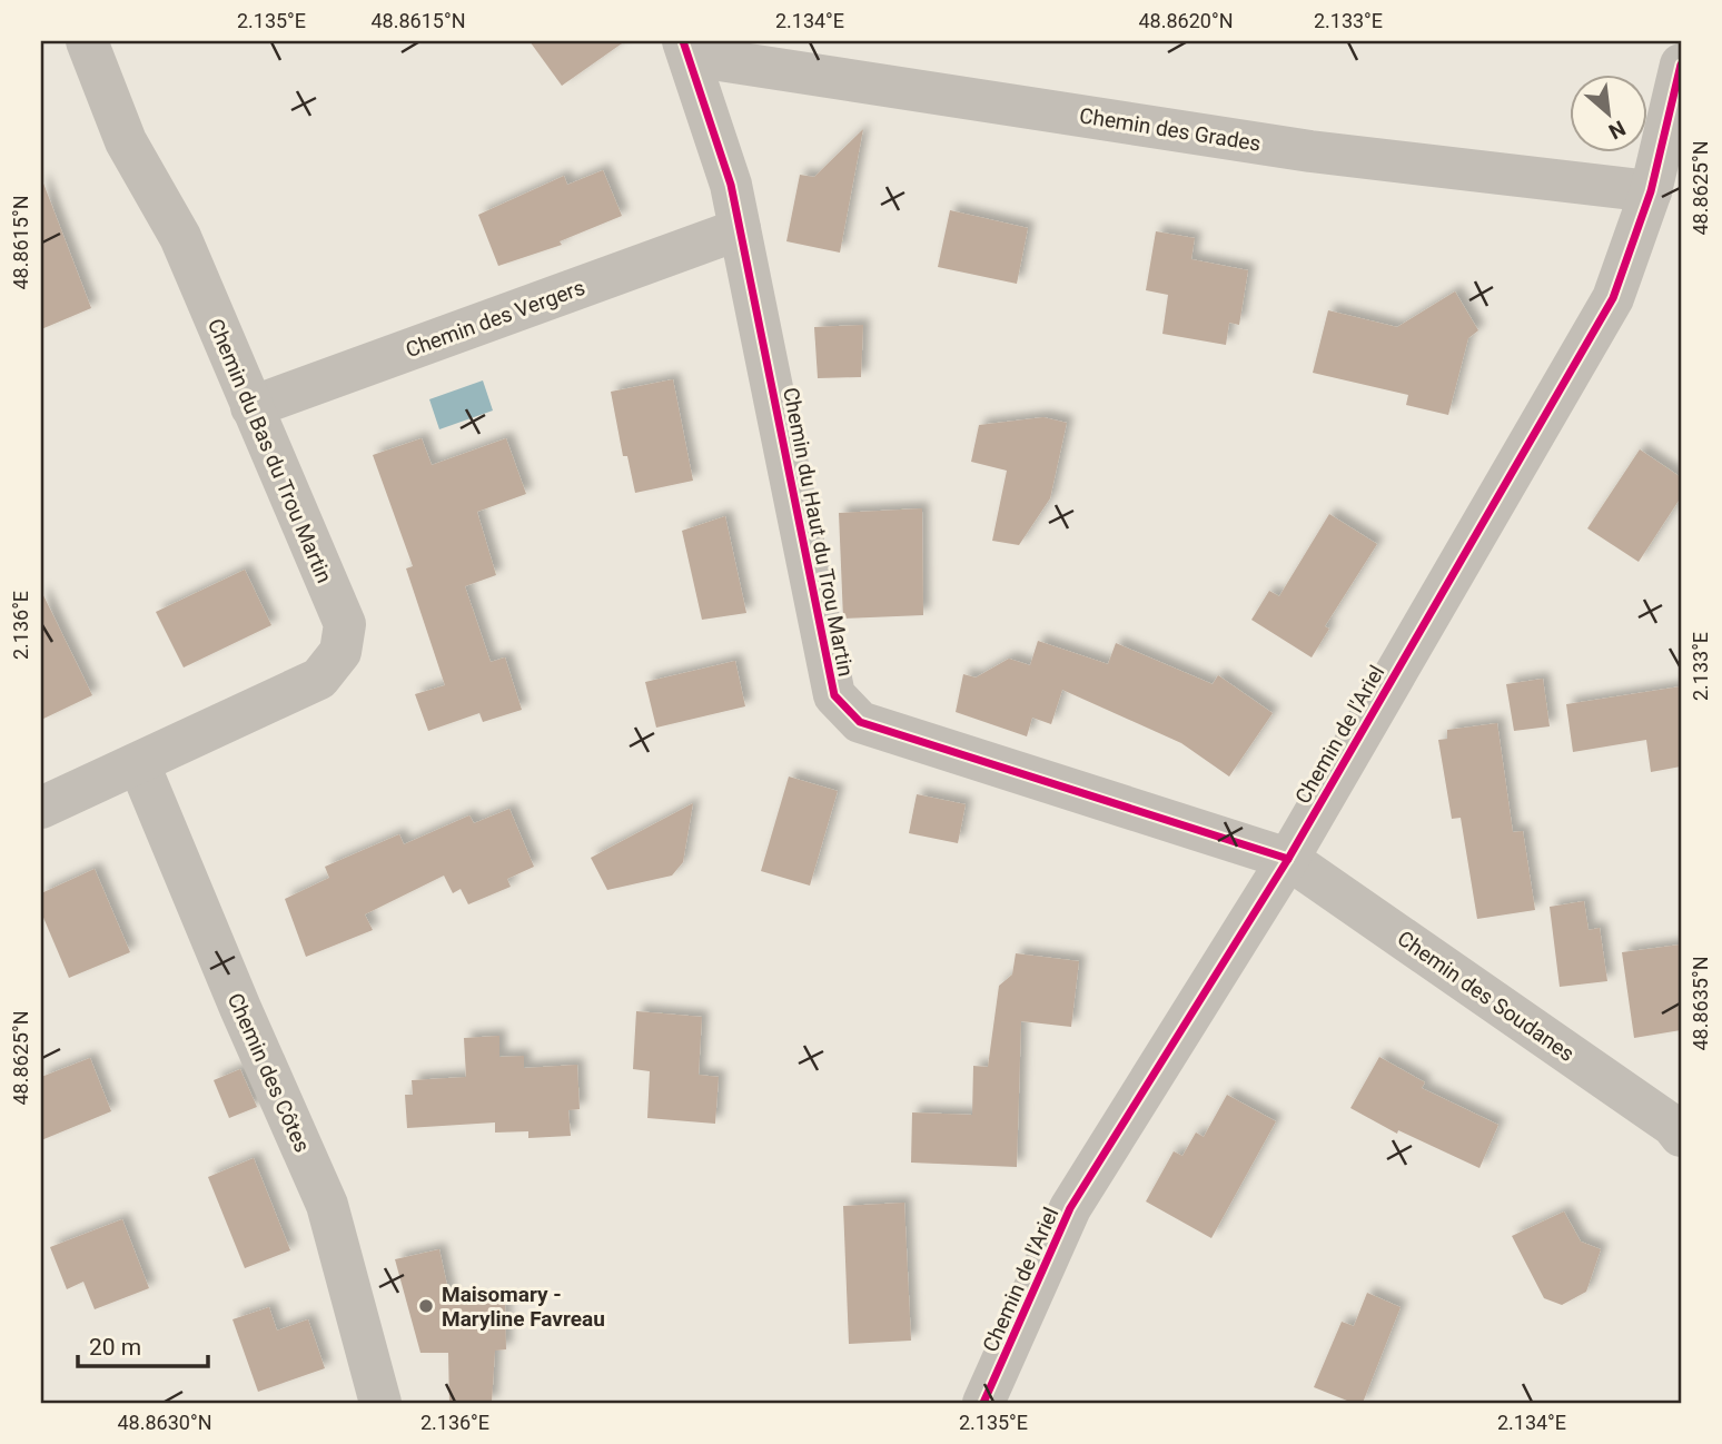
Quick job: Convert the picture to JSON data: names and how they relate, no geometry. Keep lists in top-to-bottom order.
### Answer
{
  "streets": {
    "street": [
      "Chemin des Grades",
      "Chemin des Vergers",
      "Chemin du Bas du Trou Martin",
      "Chemin du Haut du Trou Martin",
      "Chemin de l'Ariel",
      "Chemin des Soudanes",
      "Chemin des Côtes"
    ]
  },
  "crossings": [
    ["Chemin des Grades", "Chemin du Haut du Trou Martin"],
    ["Chemin des Grades", "Chemin de l'Ariel"],
    ["Chemin des Vergers", "Chemin du Bas du Trou Martin"],
    ["Chemin des Vergers", "Chemin du Haut du Trou Martin"],
    ["Chemin du Bas du Trou Martin", "Chemin des Côtes"],
    ["Chemin du Haut du Trou Martin", "Chemin de l'Ariel"],
    ["Chemin du Haut du Trou Martin", "Chemin des Soudanes"],
    ["Chemin de l'Ariel", "Chemin des Soudanes"]
  ],
  "places": ["Maisomary - Maryline Favreau"],
  "scale_bar": "20 m",
  "north": "bottom right",
  "coordinates": [
    "2.135°E",
    "48.8615°N",
    "2.134°E",
    "48.8620°N",
    "2.133°E",
    "48.8625°N",
    "2.136°E",
    "48.8635°N",
    "48.8630°N"
  ]
}
